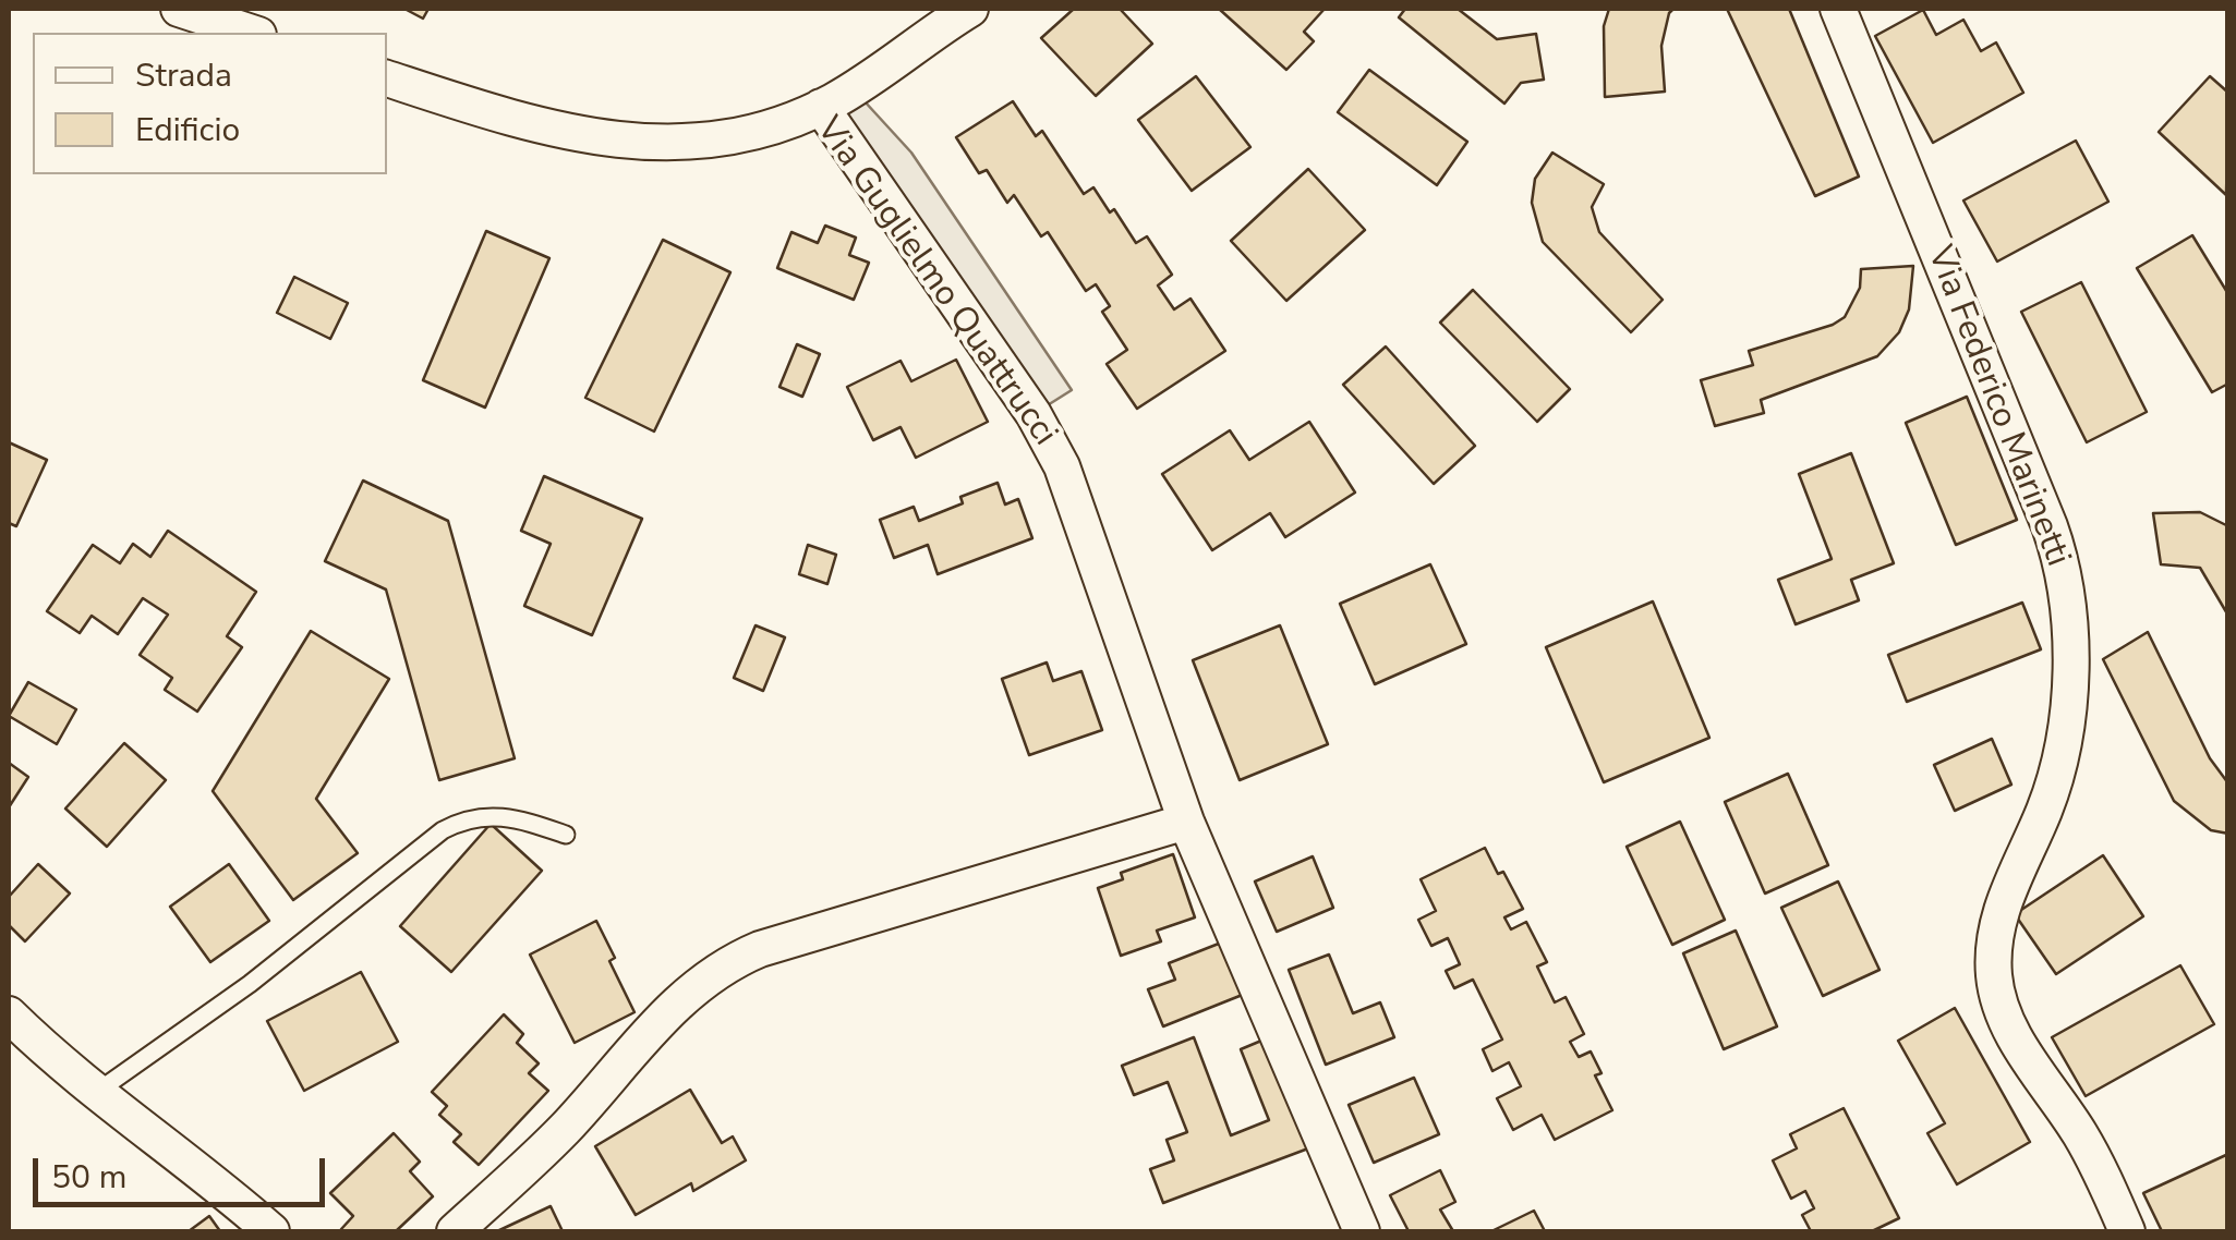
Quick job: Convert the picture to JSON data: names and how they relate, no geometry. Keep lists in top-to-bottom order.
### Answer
{
  "streets": {
    "street": ["Via Guglielmo Quattrucci", "Via Federico Marinetti"]
  },
  "legend": ["Strada", "Edificio"],
  "scale_bar": "50 m"
}
